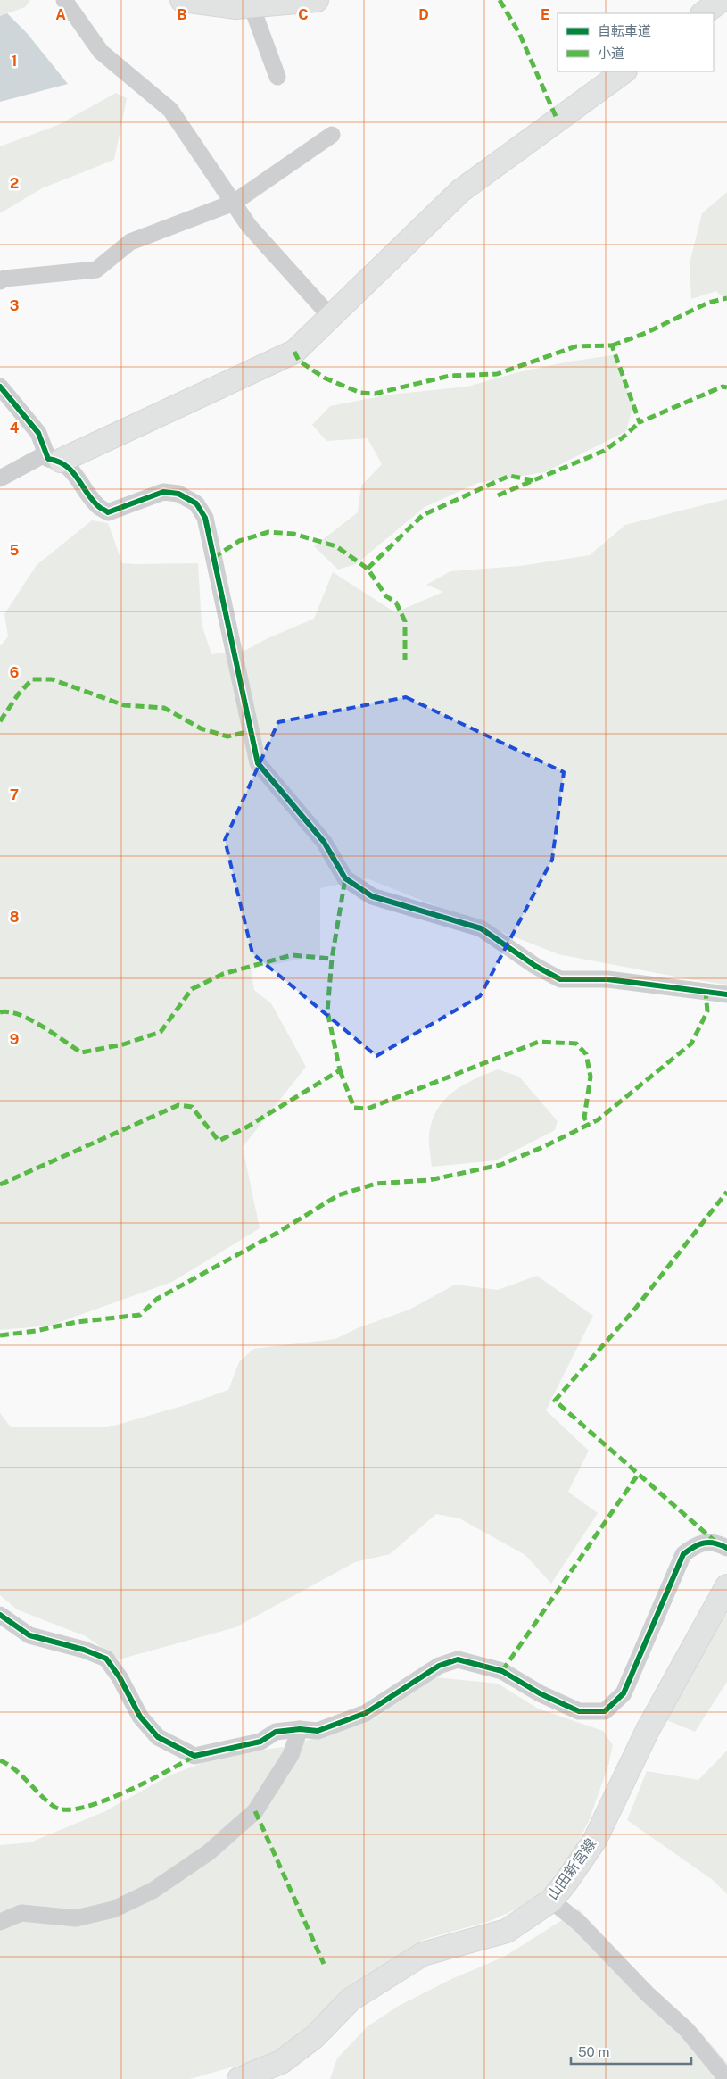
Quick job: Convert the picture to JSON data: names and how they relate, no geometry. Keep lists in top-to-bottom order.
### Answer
{
  "streets": {
    "main road": ["山田新宮線"]
  },
  "legend": ["自転車道", "小道"],
  "scale_bar": "50 m",
  "grid": {
    "columns": [
      "A",
      "B",
      "C",
      "D",
      "E"
    ],
    "rows": [
      "1",
      "2",
      "3",
      "4",
      "5",
      "6",
      "7",
      "8",
      "9"
    ]
  }
}
